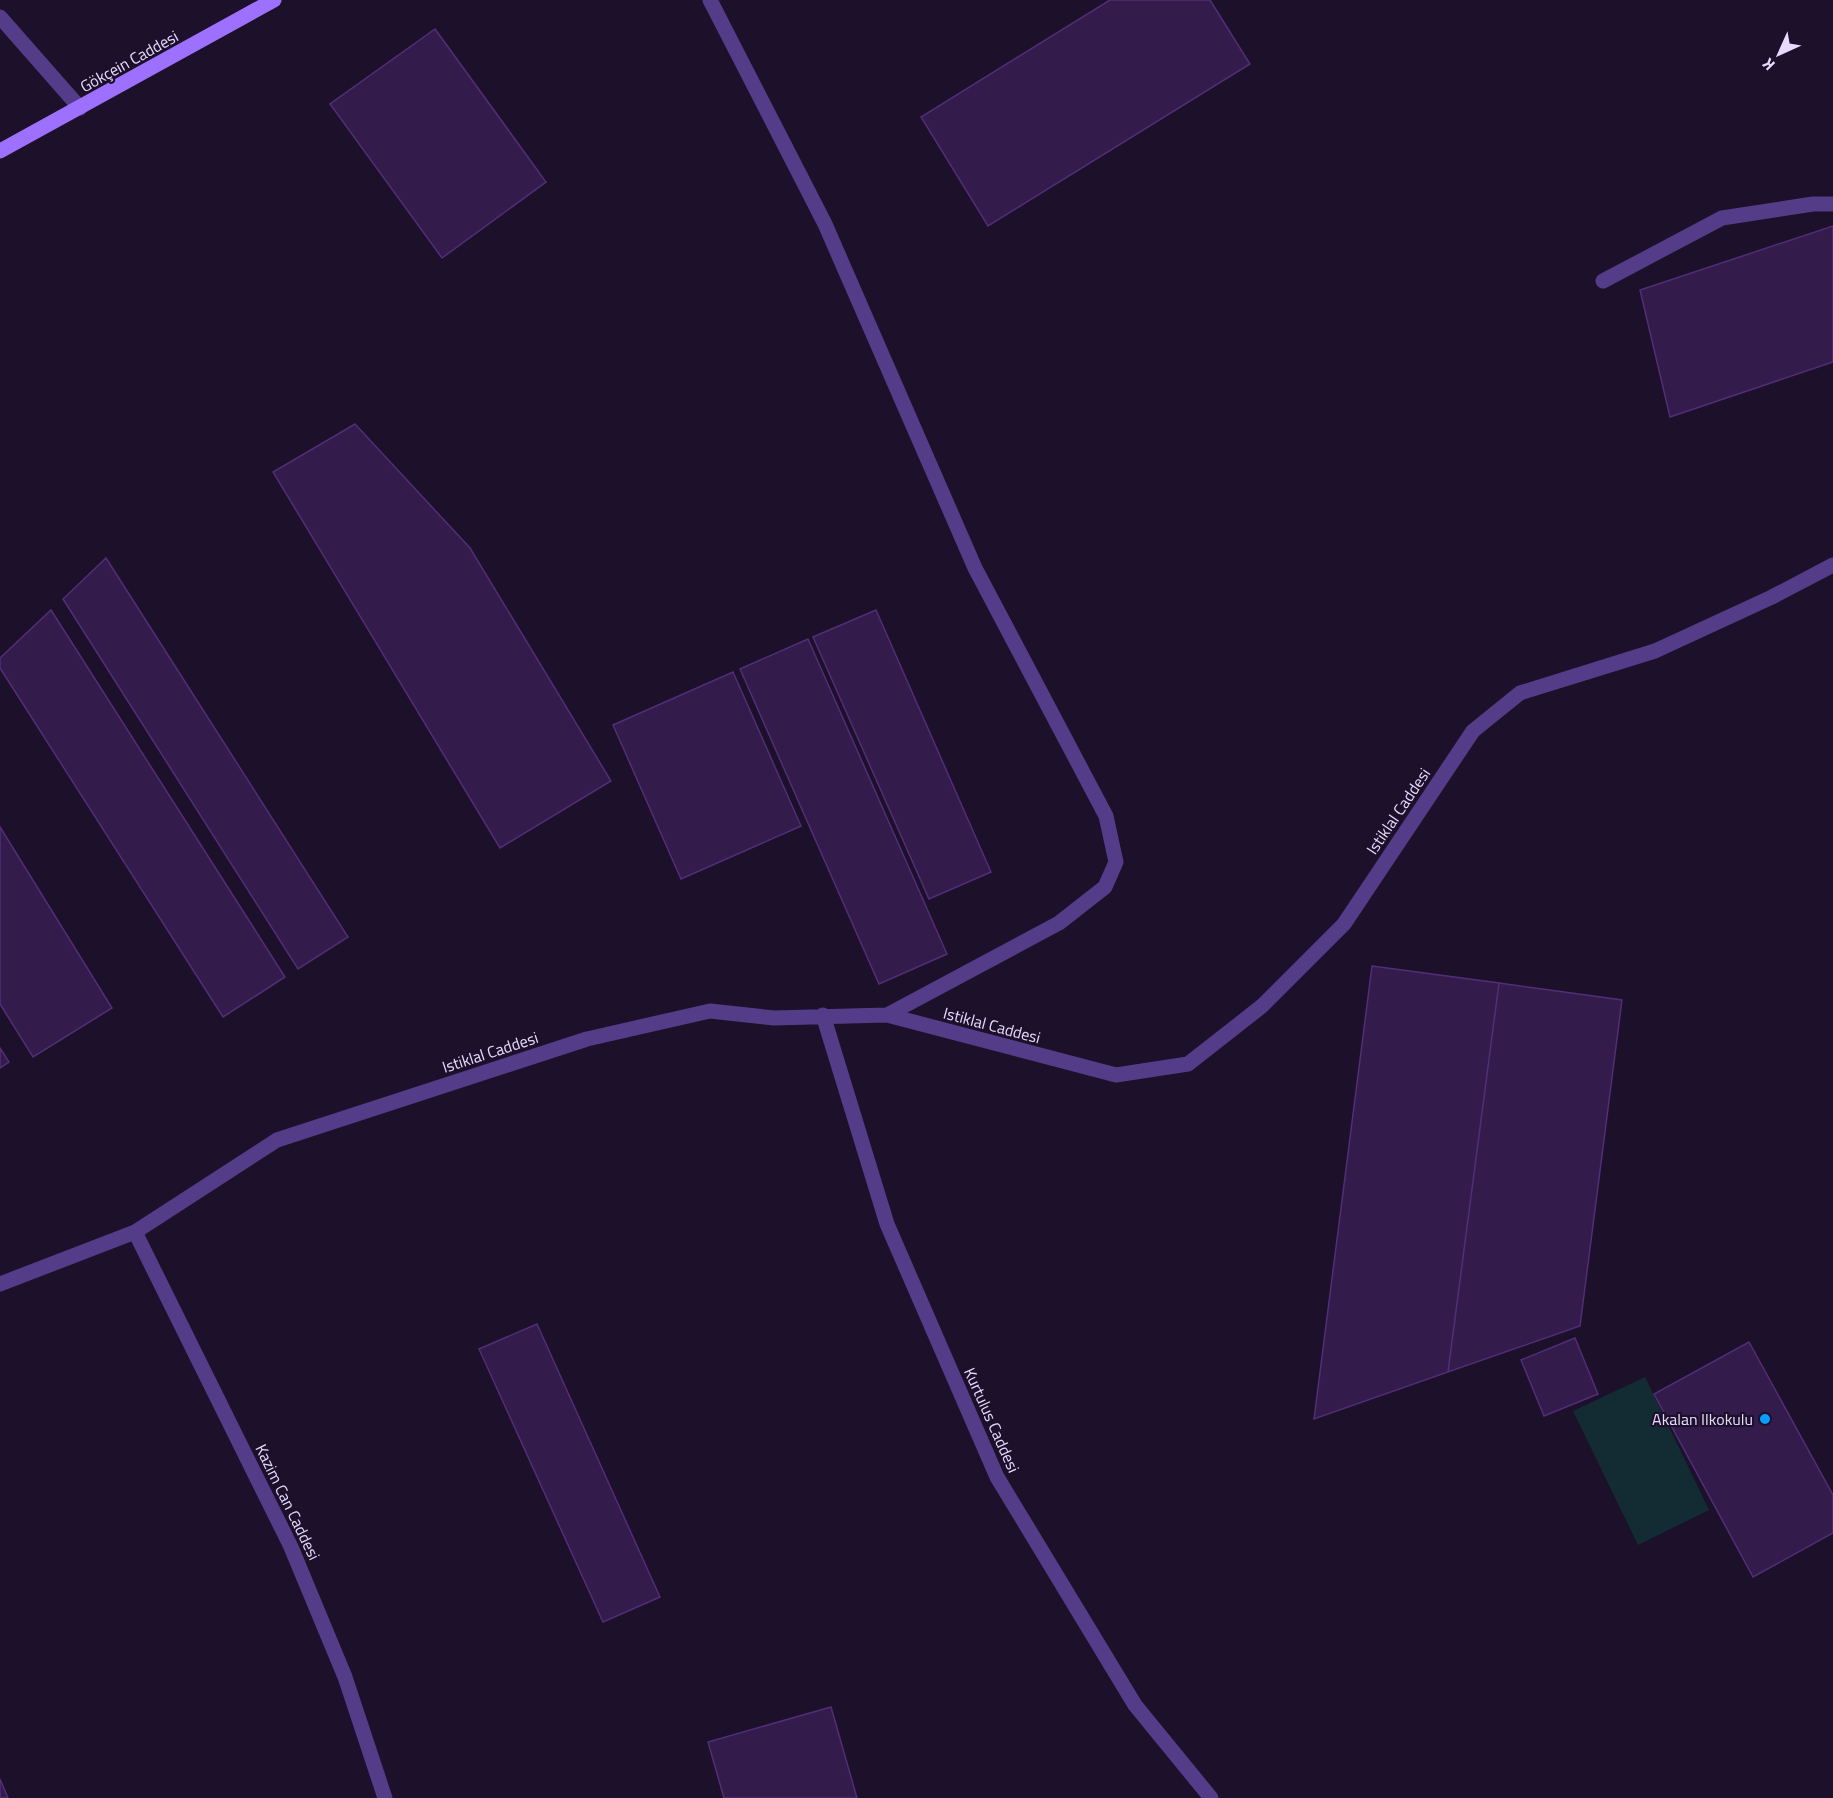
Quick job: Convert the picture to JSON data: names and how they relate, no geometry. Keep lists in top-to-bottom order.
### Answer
{
  "streets": {
    "street": [
      "Gökçein Caddesi",
      "Istiklal Caddesi",
      "Kurtulus Caddesi",
      "Kazim Can Caddesi"
    ]
  },
  "crossings": [
    ["Istiklal Caddesi", "Kurtulus Caddesi"],
    ["Istiklal Caddesi", "Kazim Can Caddesi"]
  ],
  "places": ["Akalan Ilkokulu"],
  "north": "bottom left"
}
